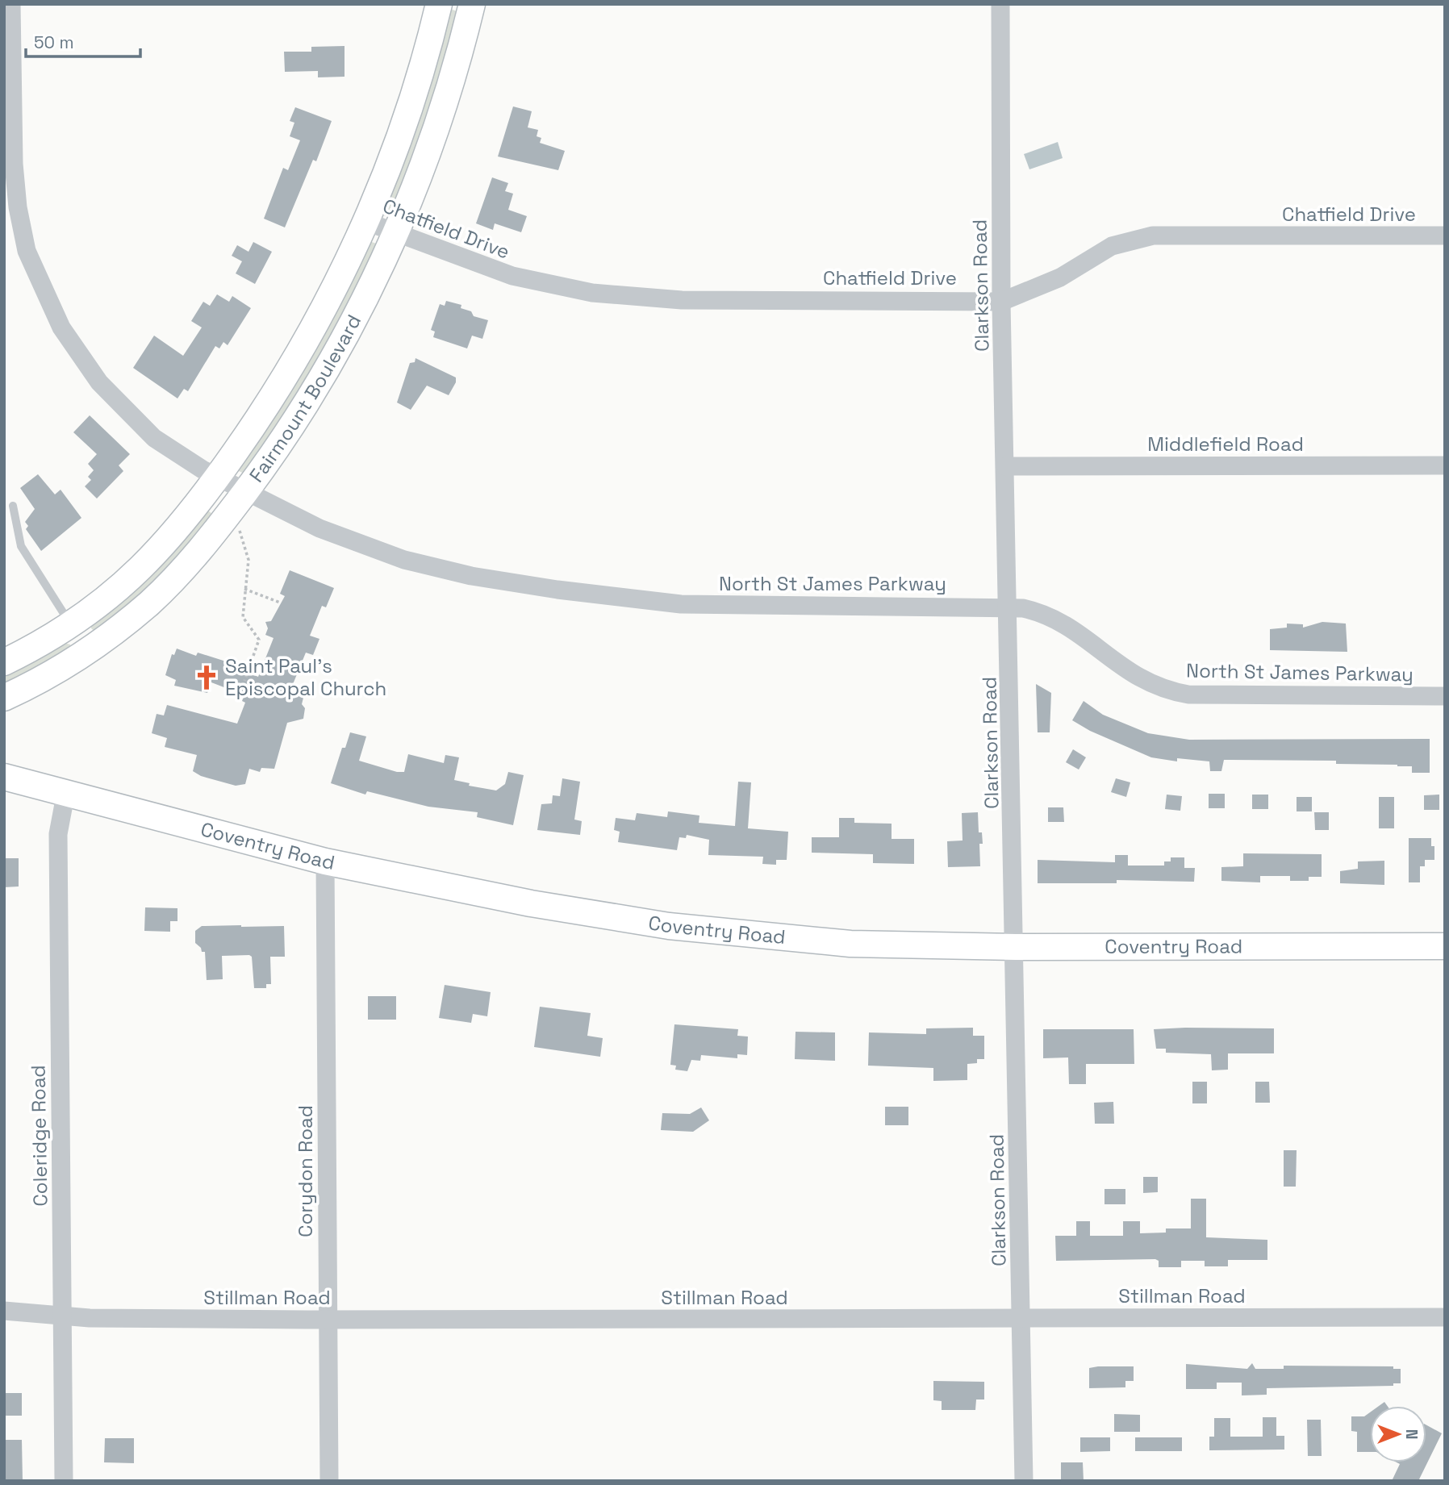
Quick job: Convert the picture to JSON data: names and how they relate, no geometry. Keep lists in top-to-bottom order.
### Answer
{
  "streets": {
    "main road": ["Fairmount Boulevard", "Coventry Road"],
    "street": [
      "Chatfield Drive",
      "Clarkson Road",
      "Middlefield Road",
      "North St James Parkway",
      "Coleridge Road",
      "Corydon Road",
      "Stillman Road"
    ]
  },
  "crossings": [
    ["Chatfield Drive", "Clarkson Road"],
    ["Chatfield Drive", "Fairmount Boulevard"],
    ["Clarkson Road", "Middlefield Road"],
    ["Clarkson Road", "North St James Parkway"],
    ["Clarkson Road", "Coventry Road"],
    ["Clarkson Road", "Stillman Road"],
    ["Fairmount Boulevard", "North St James Parkway"],
    ["Coventry Road", "Coleridge Road"],
    ["Coventry Road", "Corydon Road"],
    ["Coleridge Road", "Stillman Road"],
    ["Corydon Road", "Stillman Road"]
  ],
  "places": {
    "church": ["Saint Paul's Episcopal Church"]
  },
  "scale_bar": "50 m",
  "north": "right"
}
